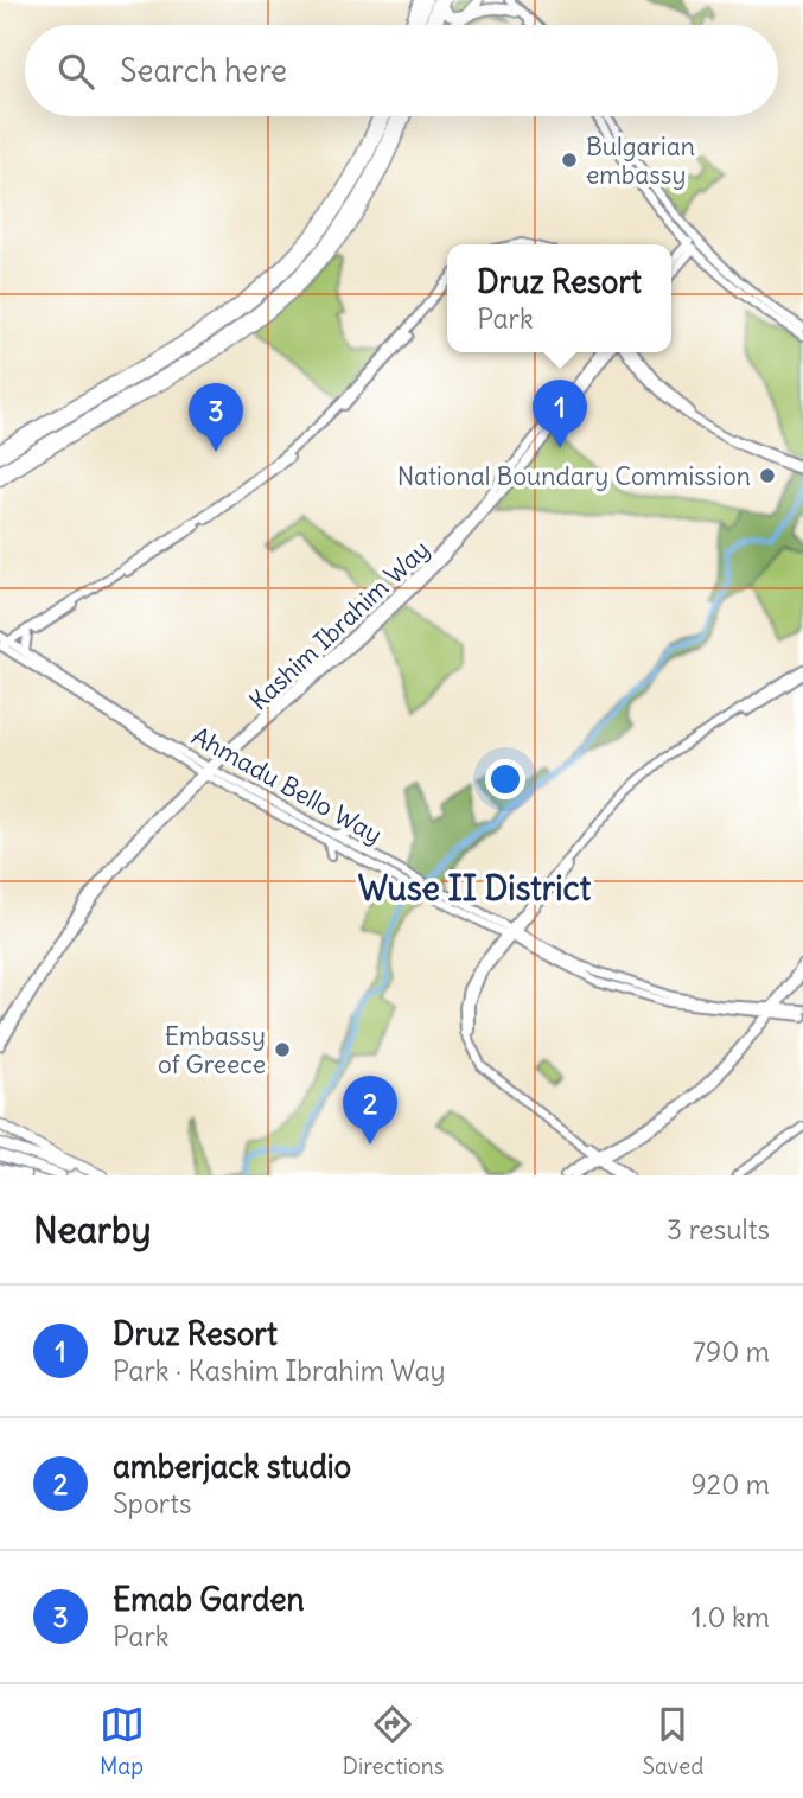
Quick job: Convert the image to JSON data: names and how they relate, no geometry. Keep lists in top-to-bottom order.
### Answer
{
  "streets": {
    "main road": ["Kashim Ibrahim Way", "Ahmadu Bello Way"]
  },
  "crossings": [
    ["Kashim Ibrahim Way", "Ahmadu Bello Way"]
  ],
  "districts": ["Wuse II District"],
  "places": ["Bulgarian embassy", "National Boundary Commission", "Embassy of Greece"],
  "page": {
    "search": "Search here",
    "popup": ["Druz Resort", "Park"],
    "pins": ["1", "3", "2"],
    "heading": ["Nearby", "3 results"],
    "list": [
      {
        "mark": "1",
        "name": "Druz Resort",
        "note": "Park · Kashim Ibrahim Way",
        "value": "790 m"
      },
      {
        "mark": "2",
        "name": "amberjack studio",
        "note": "Sports",
        "value": "920 m"
      },
      {
        "mark": "3",
        "name": "Emab Garden",
        "note": "Park",
        "value": "1.0 km"
      }
    ],
    "nav": ["Map", "Directions", "Saved"]
  }
}
